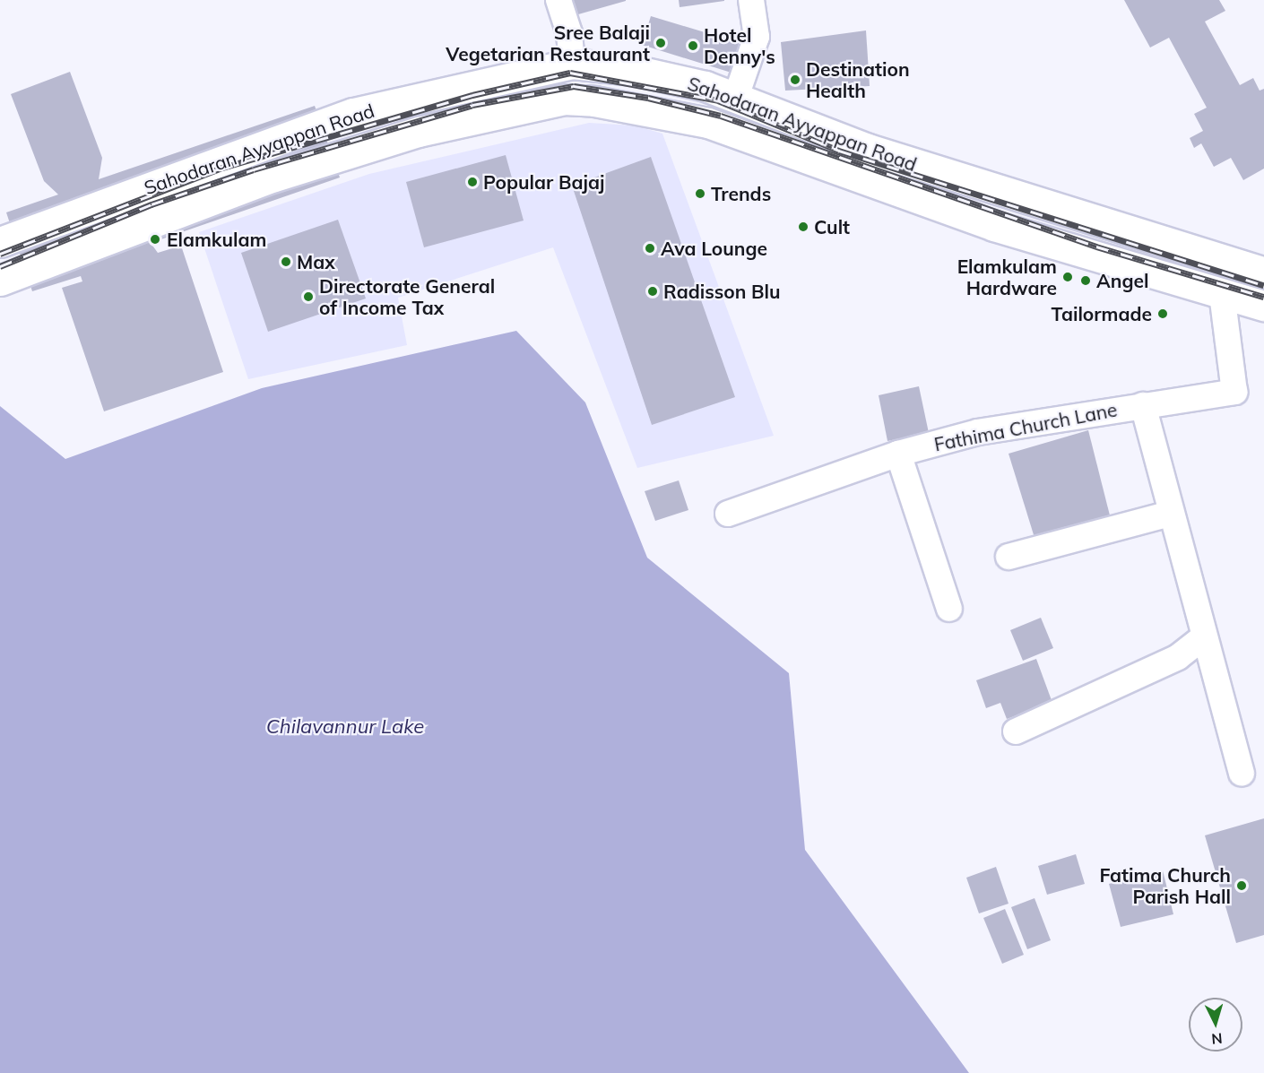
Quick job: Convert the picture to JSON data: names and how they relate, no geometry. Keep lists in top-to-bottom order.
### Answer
{
  "streets": {
    "main road": ["Sahodaran Ayyappan Road"],
    "street": ["Fathima Church Lane"]
  },
  "crossings": [
    ["Sahodaran Ayyappan Road", "Fathima Church Lane"]
  ],
  "water": ["Chilavannur Lake"],
  "places": [
    "Sree Balaji Vegetarian Restaurant",
    "Hotel Denny's",
    "Destination Health",
    "Popular Bajaj",
    "Trends",
    "Cult",
    "Elamkulam",
    "Ava Lounge",
    "Max",
    "Elamkulam Hardware",
    "Angel",
    "Radisson Blu",
    "Directorate General of Income Tax",
    "Tailormade",
    "Fatima Church Parish Hall"
  ],
  "north": "bottom"
}
